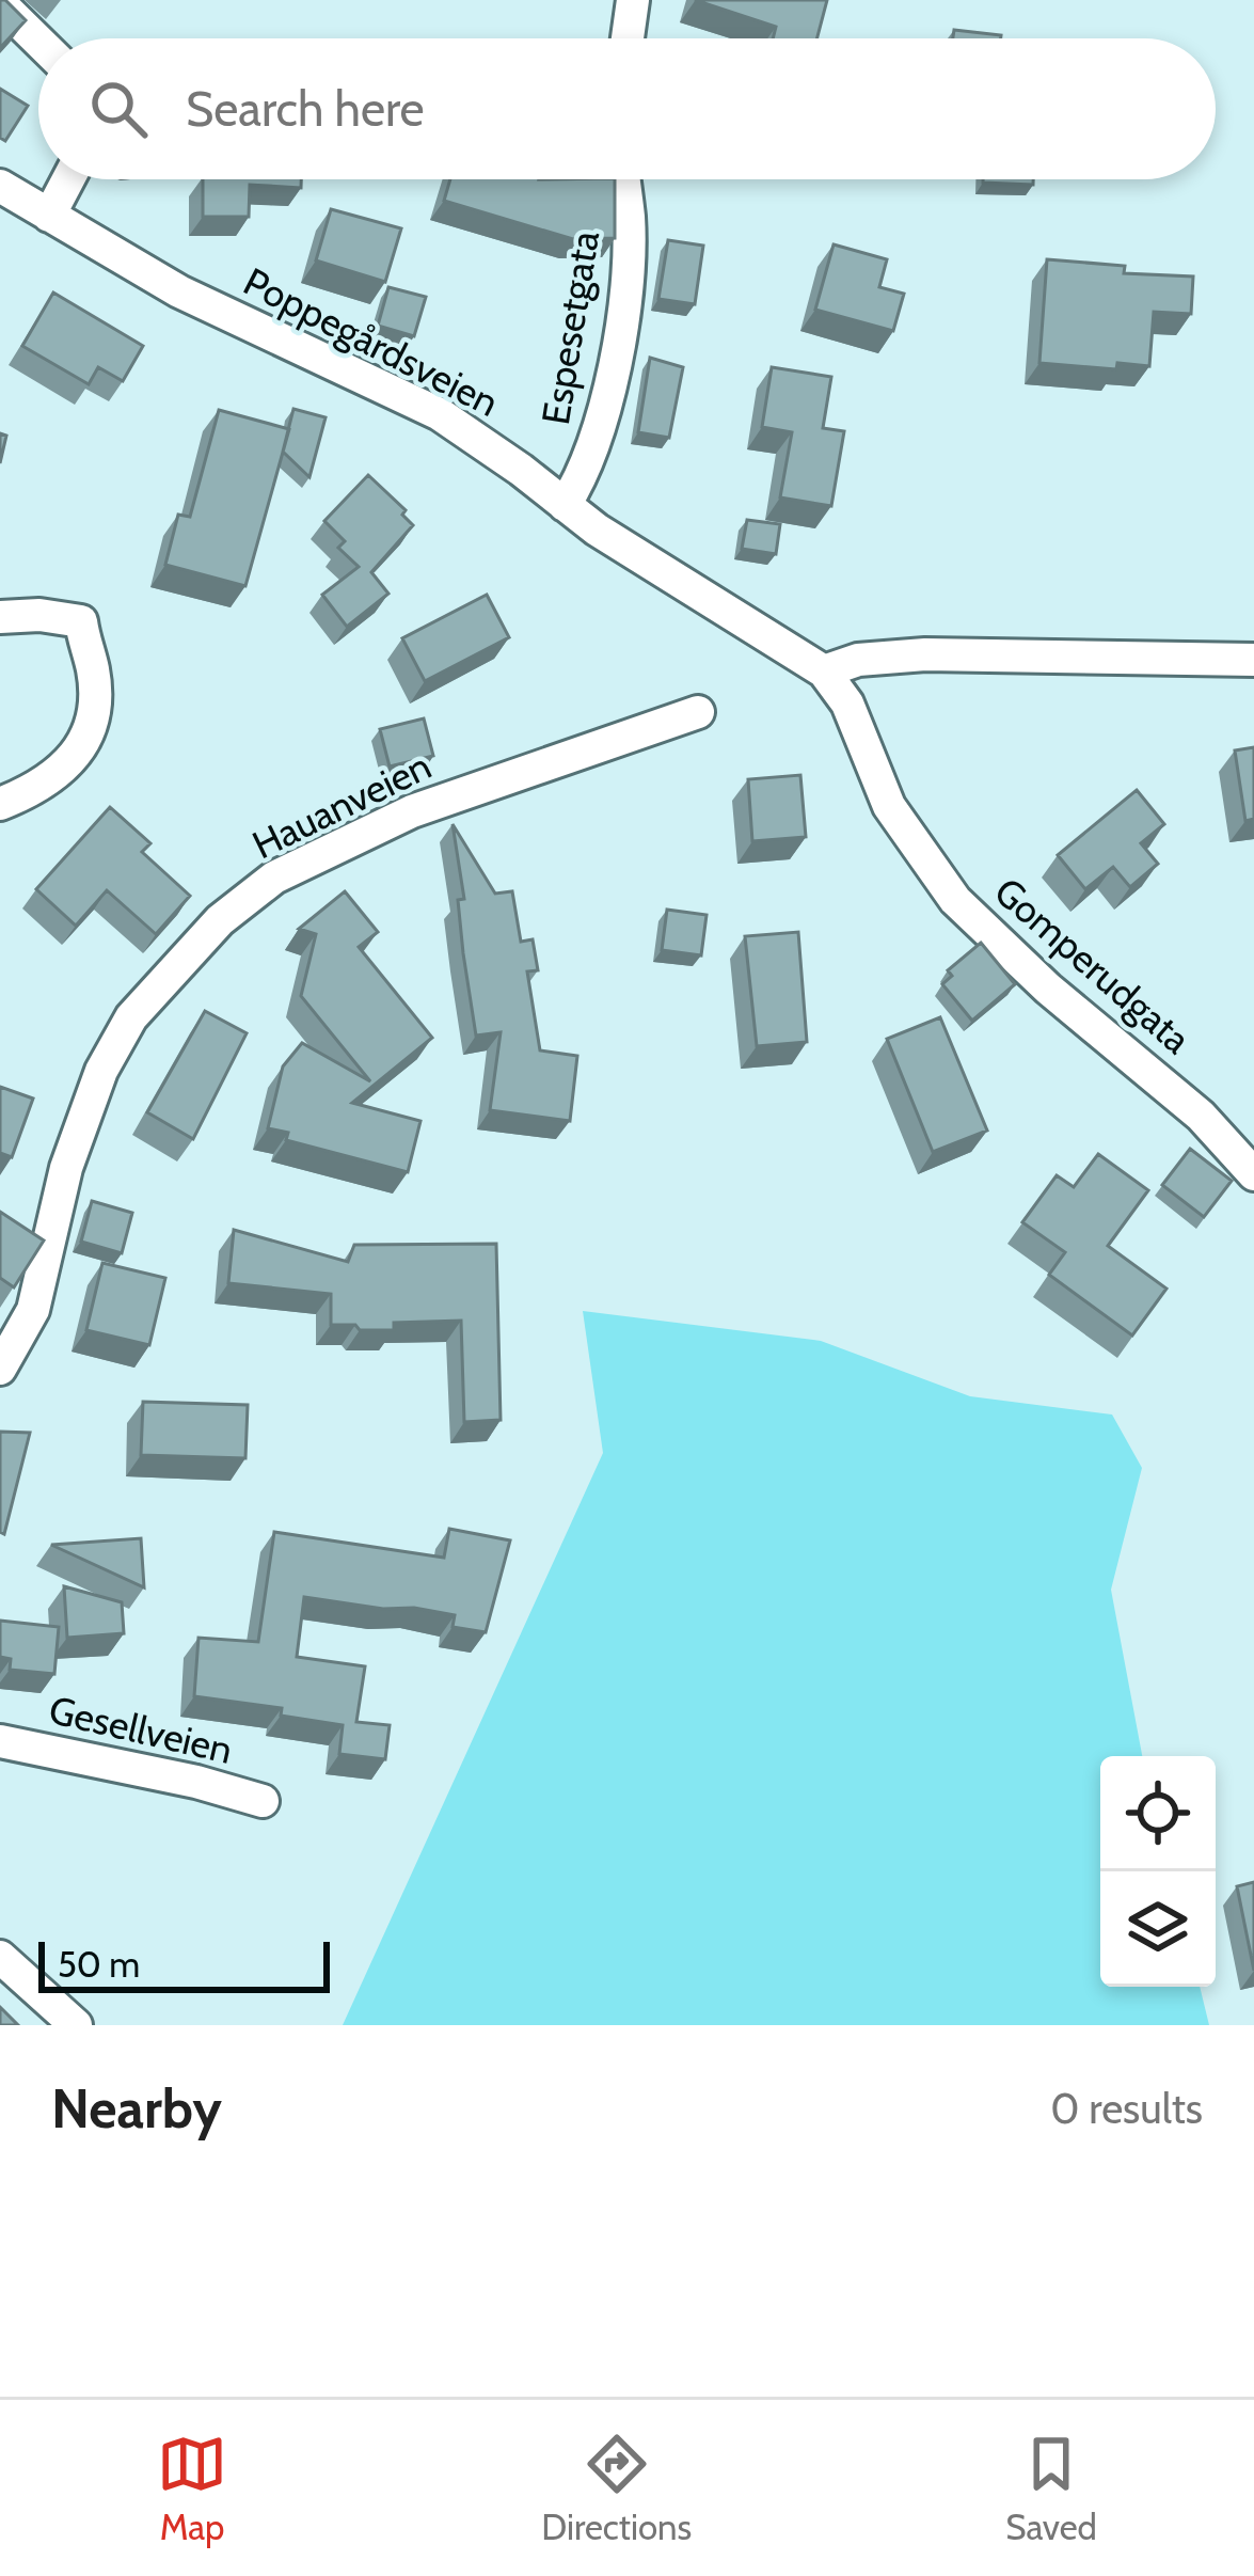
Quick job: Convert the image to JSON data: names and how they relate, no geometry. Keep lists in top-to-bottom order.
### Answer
{
  "streets": {
    "street": [
      "Espesetgata",
      "Poppegårdsveien",
      "Hauanveien",
      "Gomperudgata",
      "Gesellveien"
    ]
  },
  "crossings": [
    ["Espesetgata", "Poppegårdsveien"],
    ["Poppegårdsveien", "Gomperudgata"]
  ],
  "scale_bar": "50 m",
  "page": {
    "search": "Search here",
    "scale": "50 m",
    "heading": ["Nearby", "0 results"],
    "nav": ["Map", "Directions", "Saved"]
  }
}
